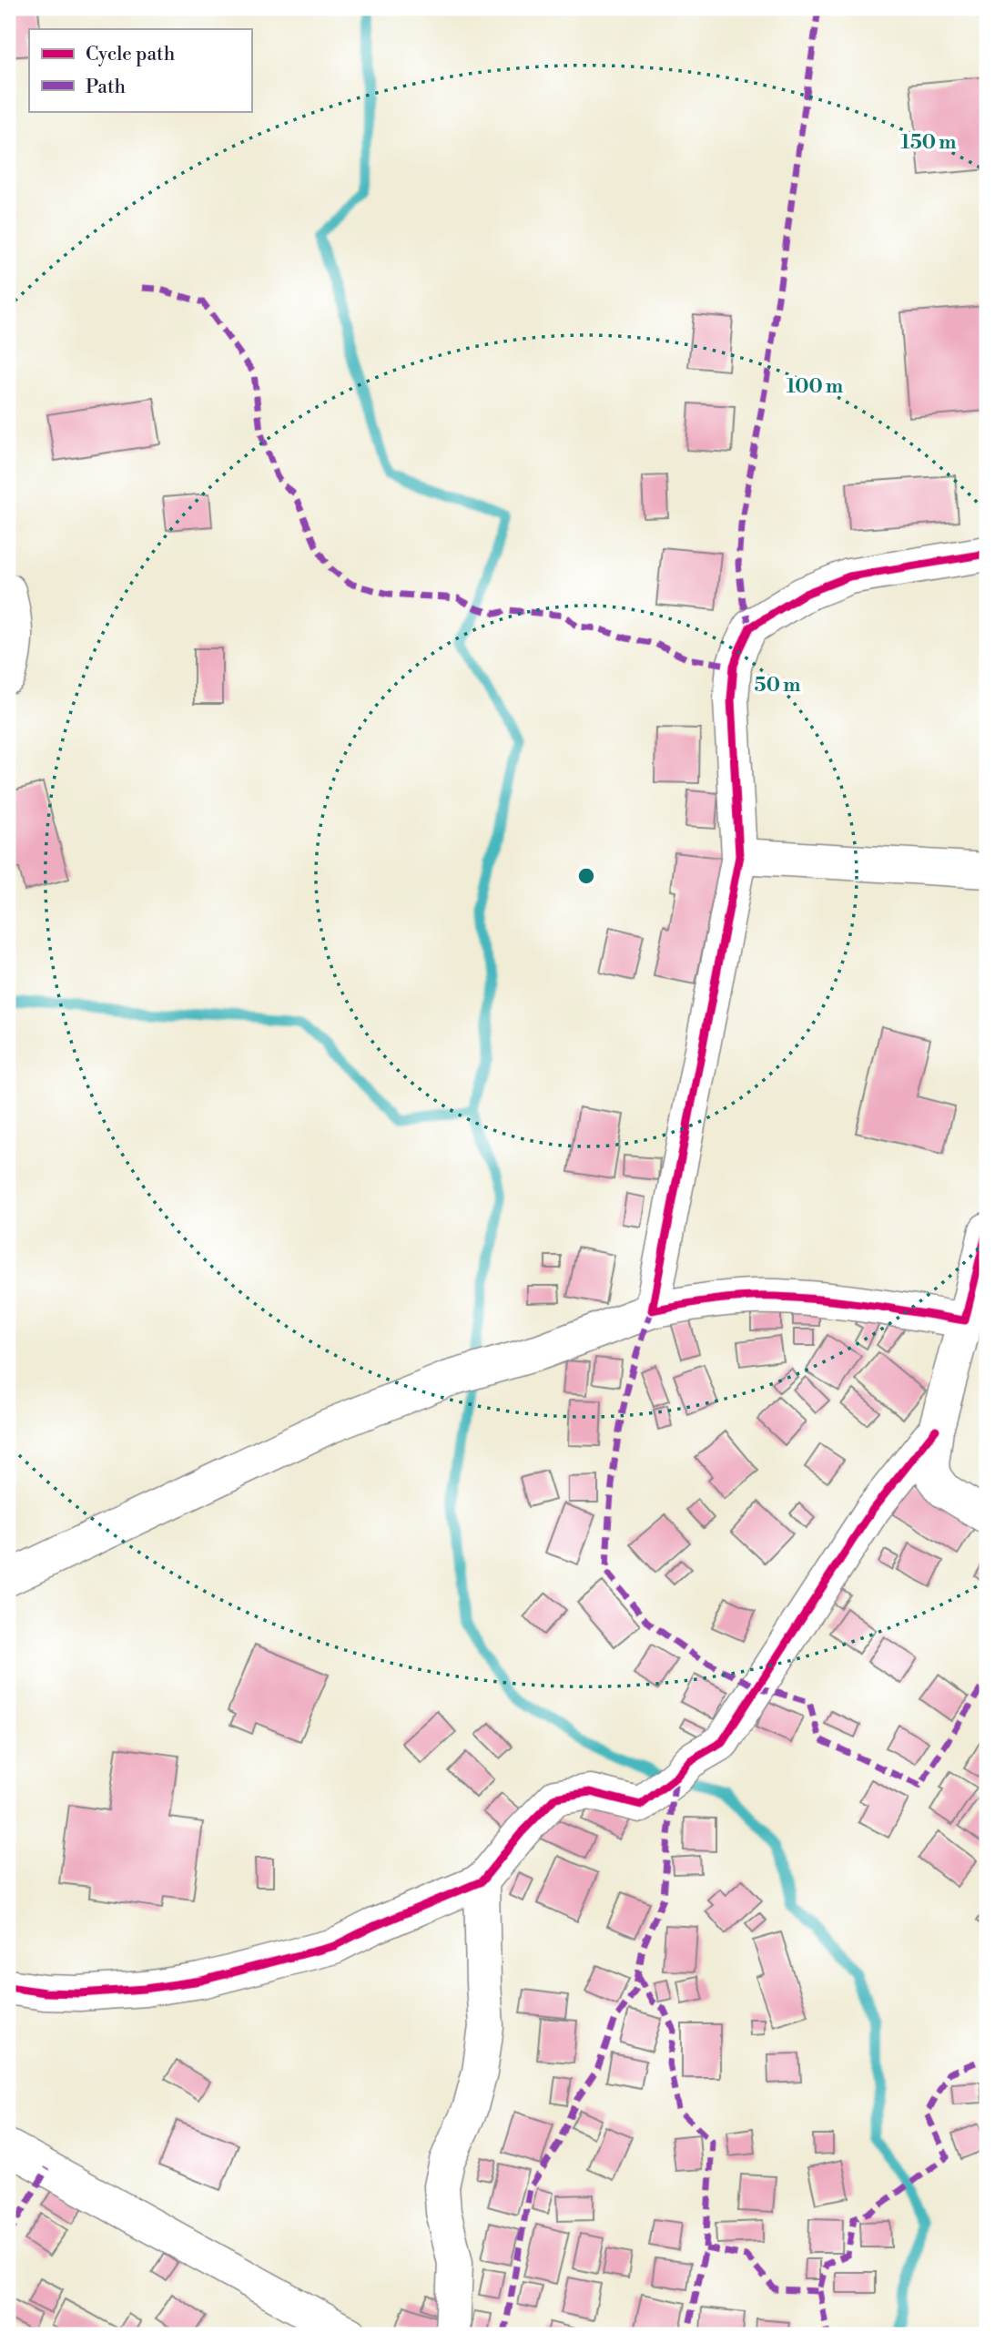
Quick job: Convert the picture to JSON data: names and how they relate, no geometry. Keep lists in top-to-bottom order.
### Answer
{
  "legend": ["Cycle path", "Path"],
  "rings": ["150 m", "100 m", "50 m"]
}
